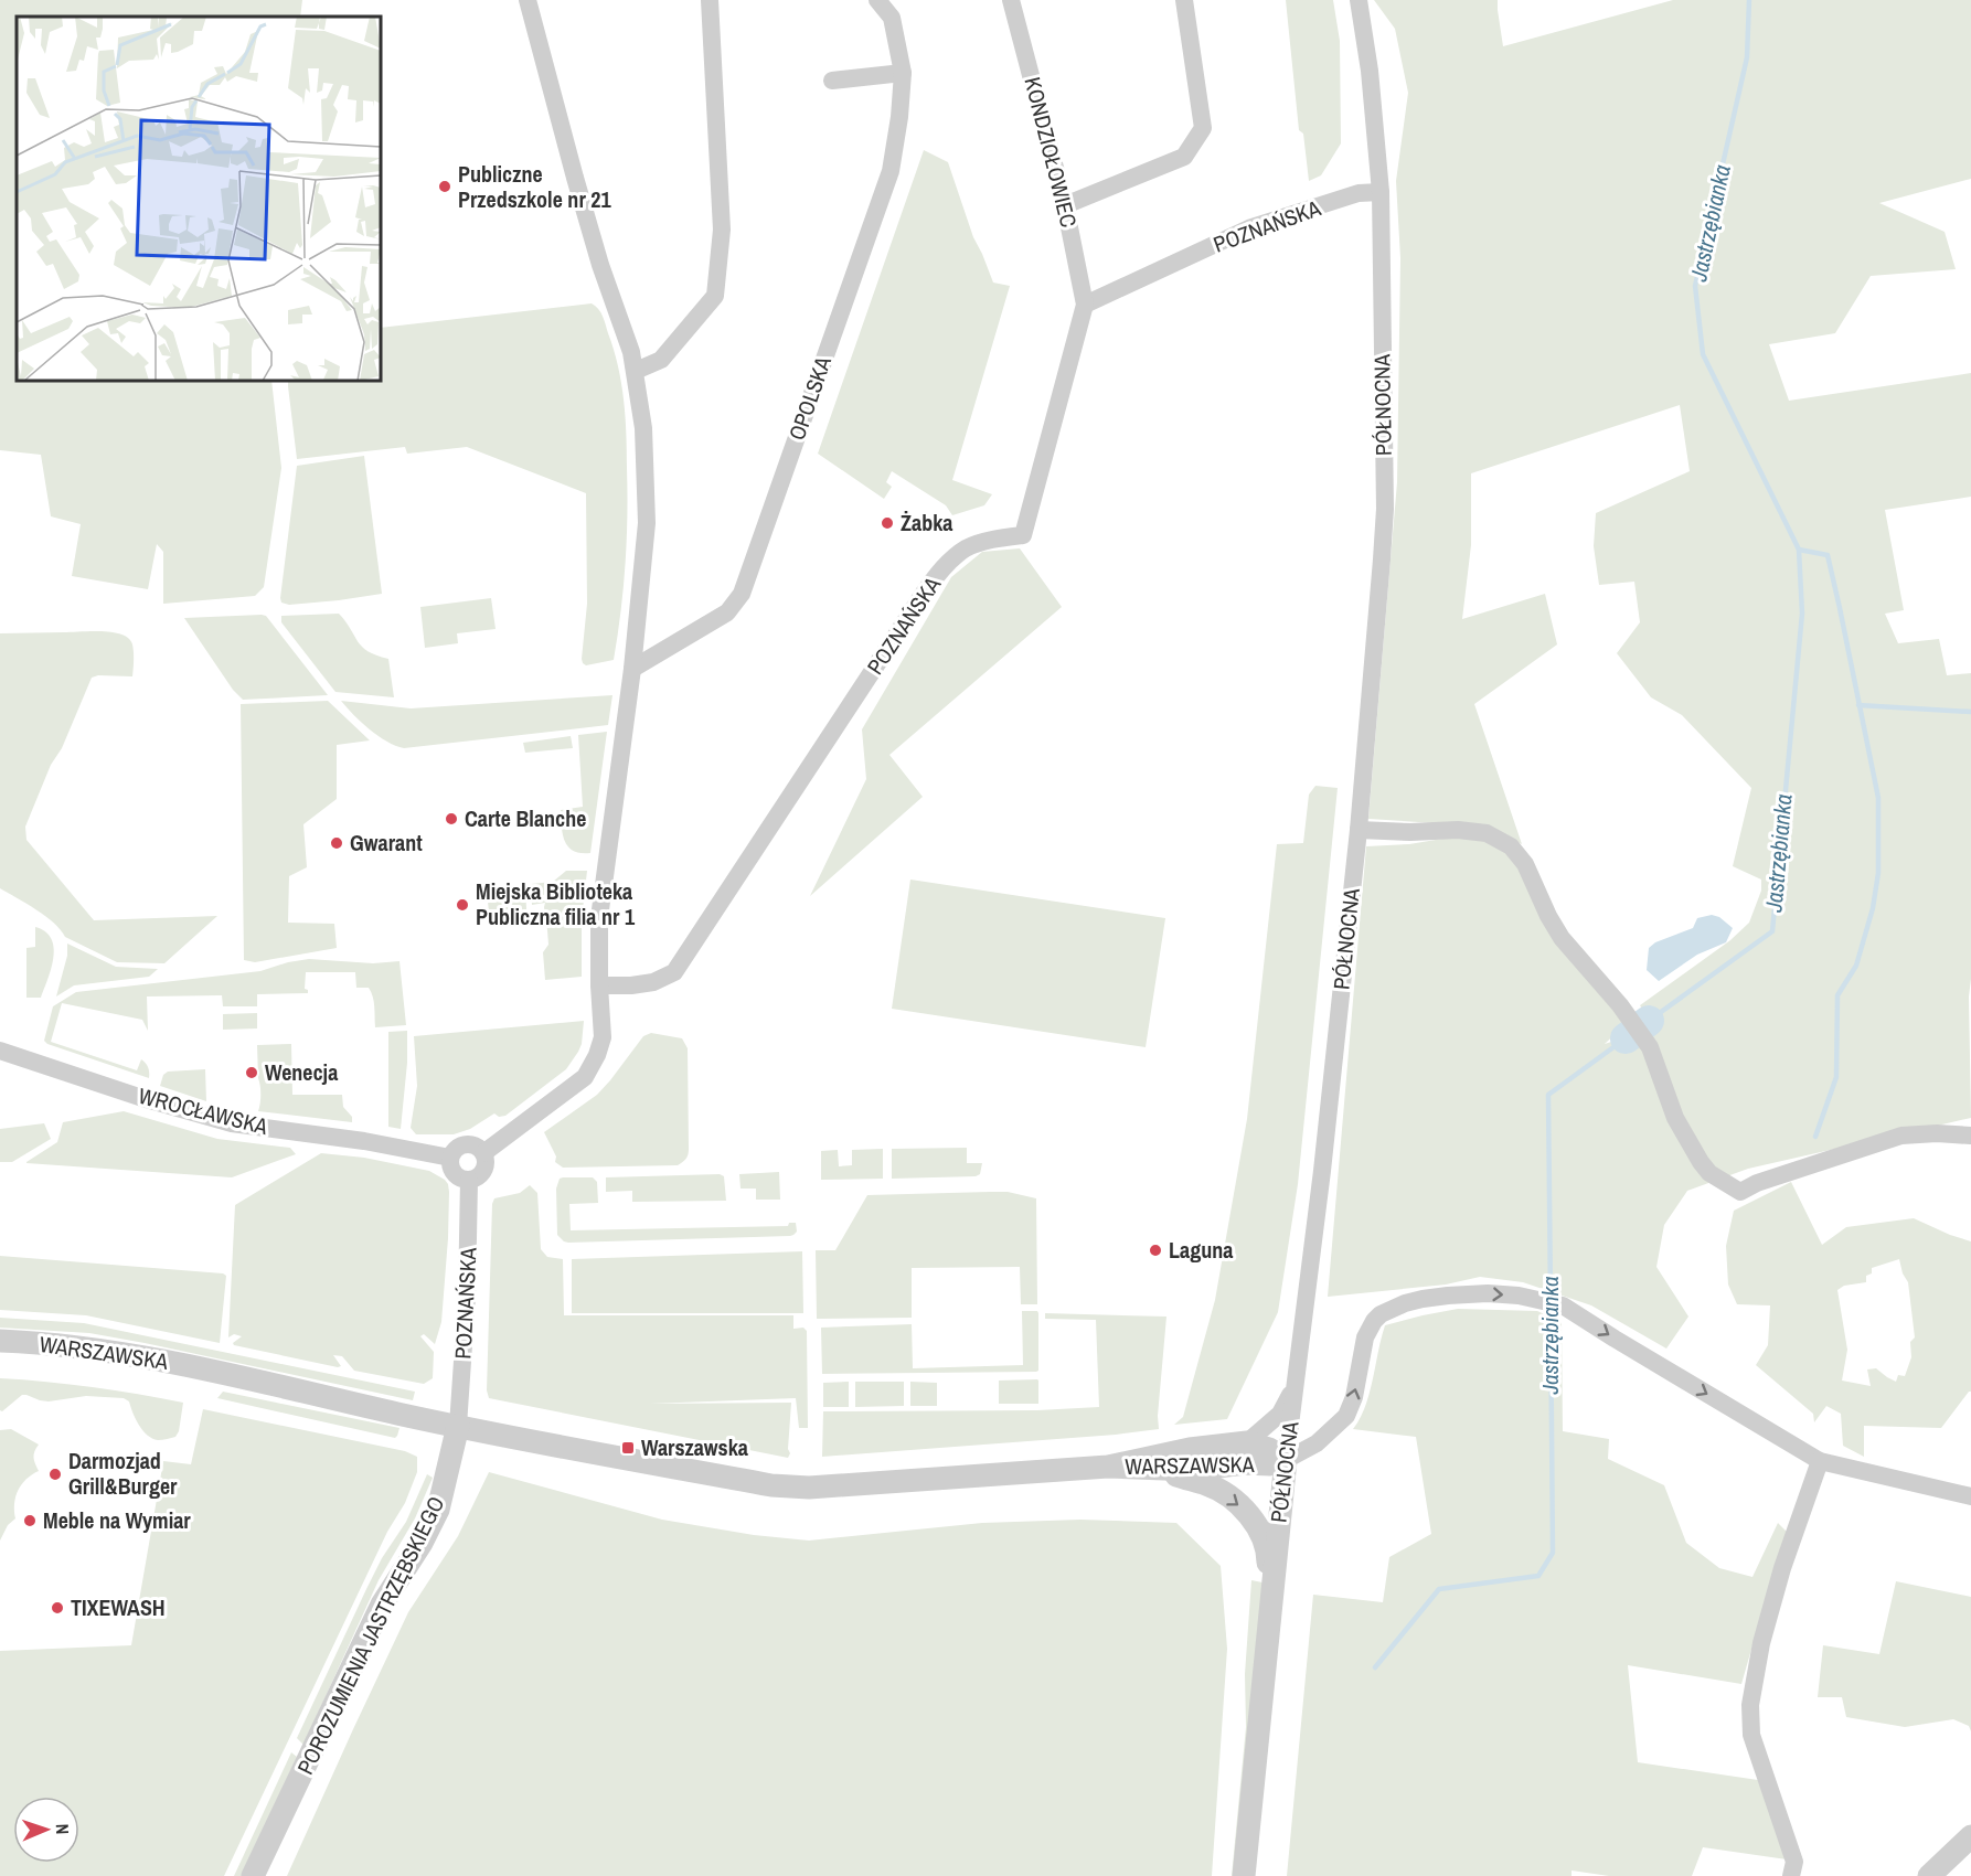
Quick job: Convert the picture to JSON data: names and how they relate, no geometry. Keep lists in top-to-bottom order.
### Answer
{
  "streets": {
    "street": [
      "KONDZIOŁOWIEC",
      "POZNAŃSKA",
      "OPOLSKA",
      "PÓŁNOCNA",
      "WROCŁAWSKA",
      "WARSZAWSKA",
      "POROZUMIENIA JASTRZĘBSKIEGO"
    ]
  },
  "crossings": [
    ["KONDZIOŁOWIEC", "POZNAŃSKA"],
    ["POZNAŃSKA", "PÓŁNOCNA"],
    ["POZNAŃSKA", "WROCŁAWSKA"],
    ["POZNAŃSKA", "WARSZAWSKA"],
    ["POZNAŃSKA", "POROZUMIENIA JASTRZĘBSKIEGO"],
    ["PÓŁNOCNA", "WARSZAWSKA"],
    ["WARSZAWSKA", "POROZUMIENIA JASTRZĘBSKIEGO"]
  ],
  "water": ["Jastrzębianka"],
  "places": {
    "other": [
      "Publiczne Przedszkole nr 21",
      "Żabka",
      "Carte Blanche",
      "Gwarant",
      "Miejska Biblioteka Publiczna filia nr 1",
      "Wenecja",
      "Laguna",
      "Darmozjad Grill&Burger",
      "Meble na Wymiar",
      "TIXEWASH"
    ],
    "transit": ["Warszawska"]
  },
  "north": "right"
}
